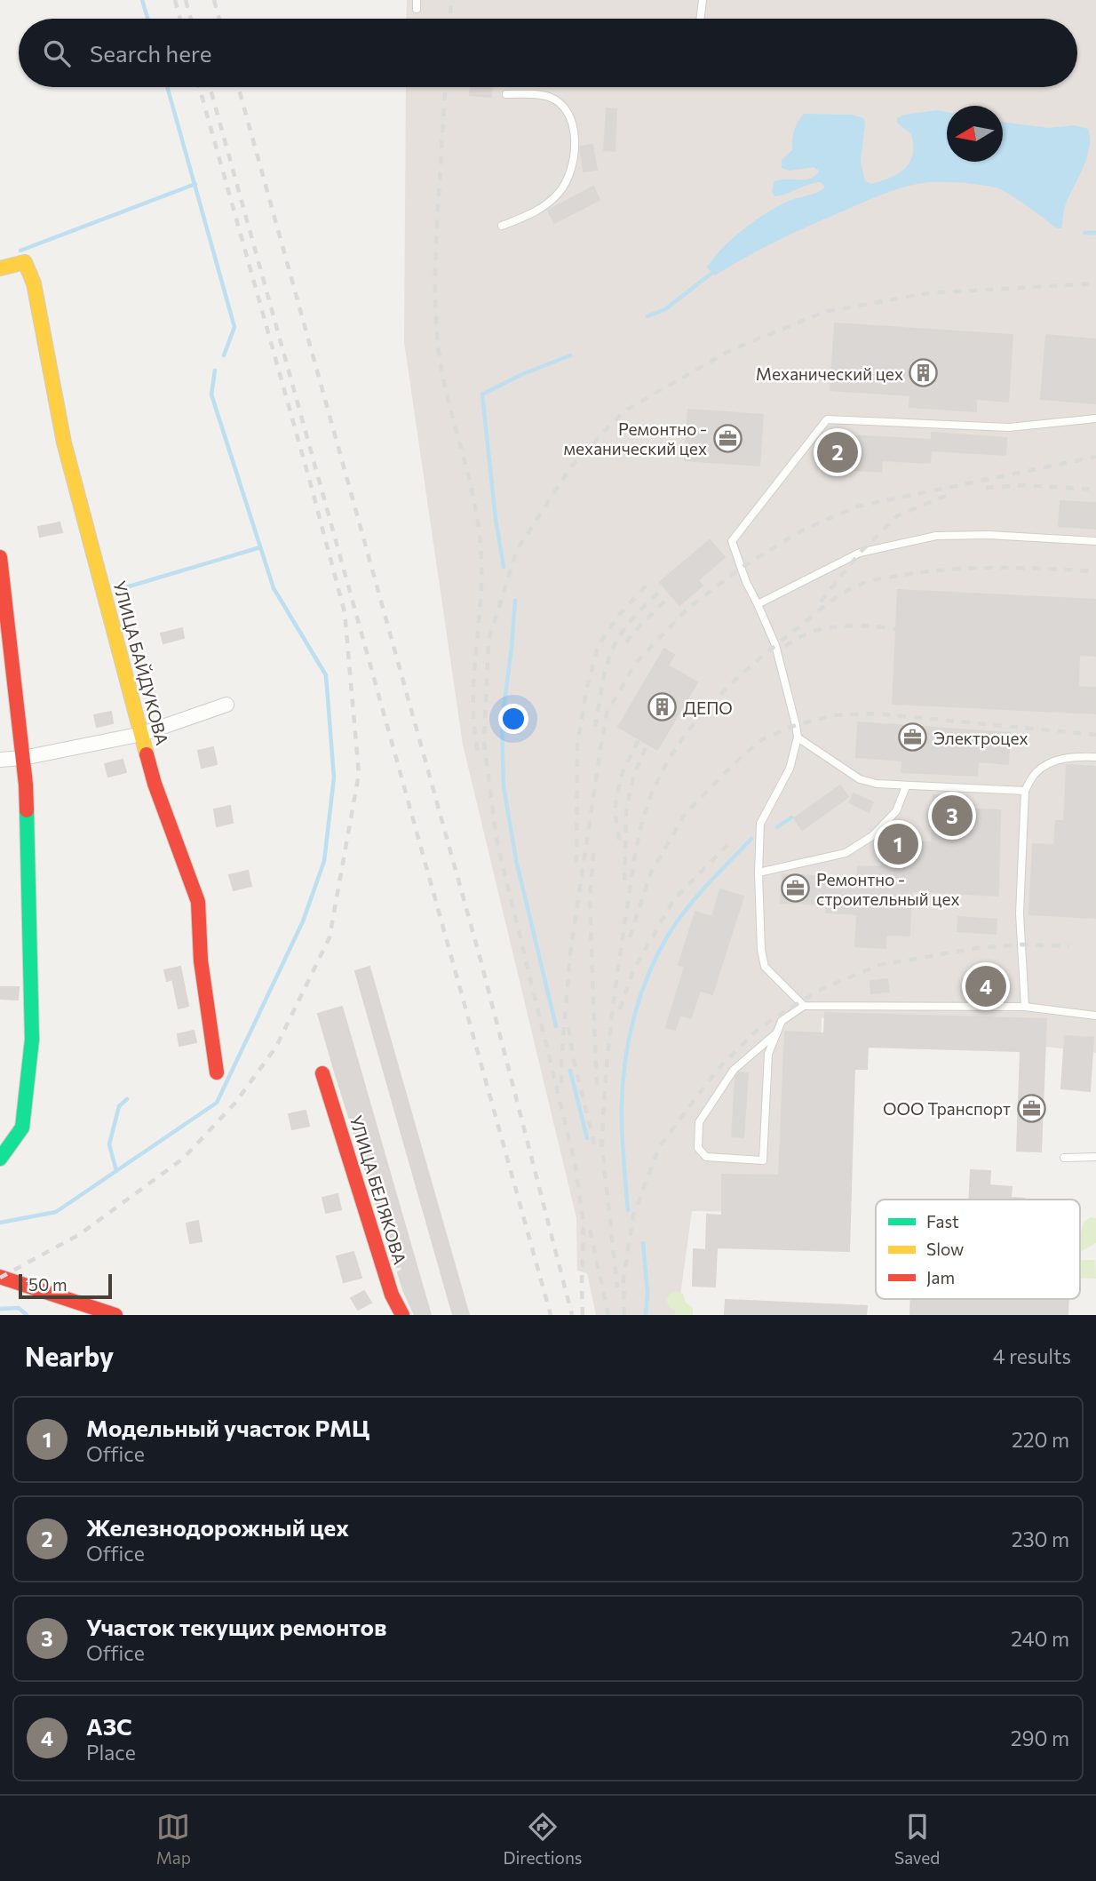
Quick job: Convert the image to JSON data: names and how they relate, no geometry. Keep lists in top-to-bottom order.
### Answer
{
  "streets": {
    "street": ["УЛИЦА БАЙДУКОВА", "УЛИЦА БЕЛЯКОВА"]
  },
  "places": {
    "building": ["Механический цех", "ДЕПО"],
    "office": [
      "Ремонтно - механический цех",
      "Электроцех",
      "Ремонтно - строительный цех",
      "ООО Транспорт"
    ]
  },
  "legend": ["Fast", "Slow", "Jam"],
  "scale_bar": "50 m",
  "north": "left",
  "page": {
    "search": "Search here",
    "pins": [
      "2",
      "3",
      "1",
      "4"
    ],
    "scale": "50 m",
    "heading": ["Nearby", "4 results"],
    "list": [
      {
        "mark": "1",
        "name": "Модельный участок РМЦ",
        "note": "Office",
        "value": "220 m"
      },
      {
        "mark": "2",
        "name": "Железнодорожный цех",
        "note": "Office",
        "value": "230 m"
      },
      {
        "mark": "3",
        "name": "Участок текущих ремонтов",
        "note": "Office",
        "value": "240 m"
      },
      {
        "mark": "4",
        "name": "АЗС",
        "note": "Place",
        "value": "290 m"
      }
    ],
    "nav": ["Map", "Directions", "Saved"]
  }
}
